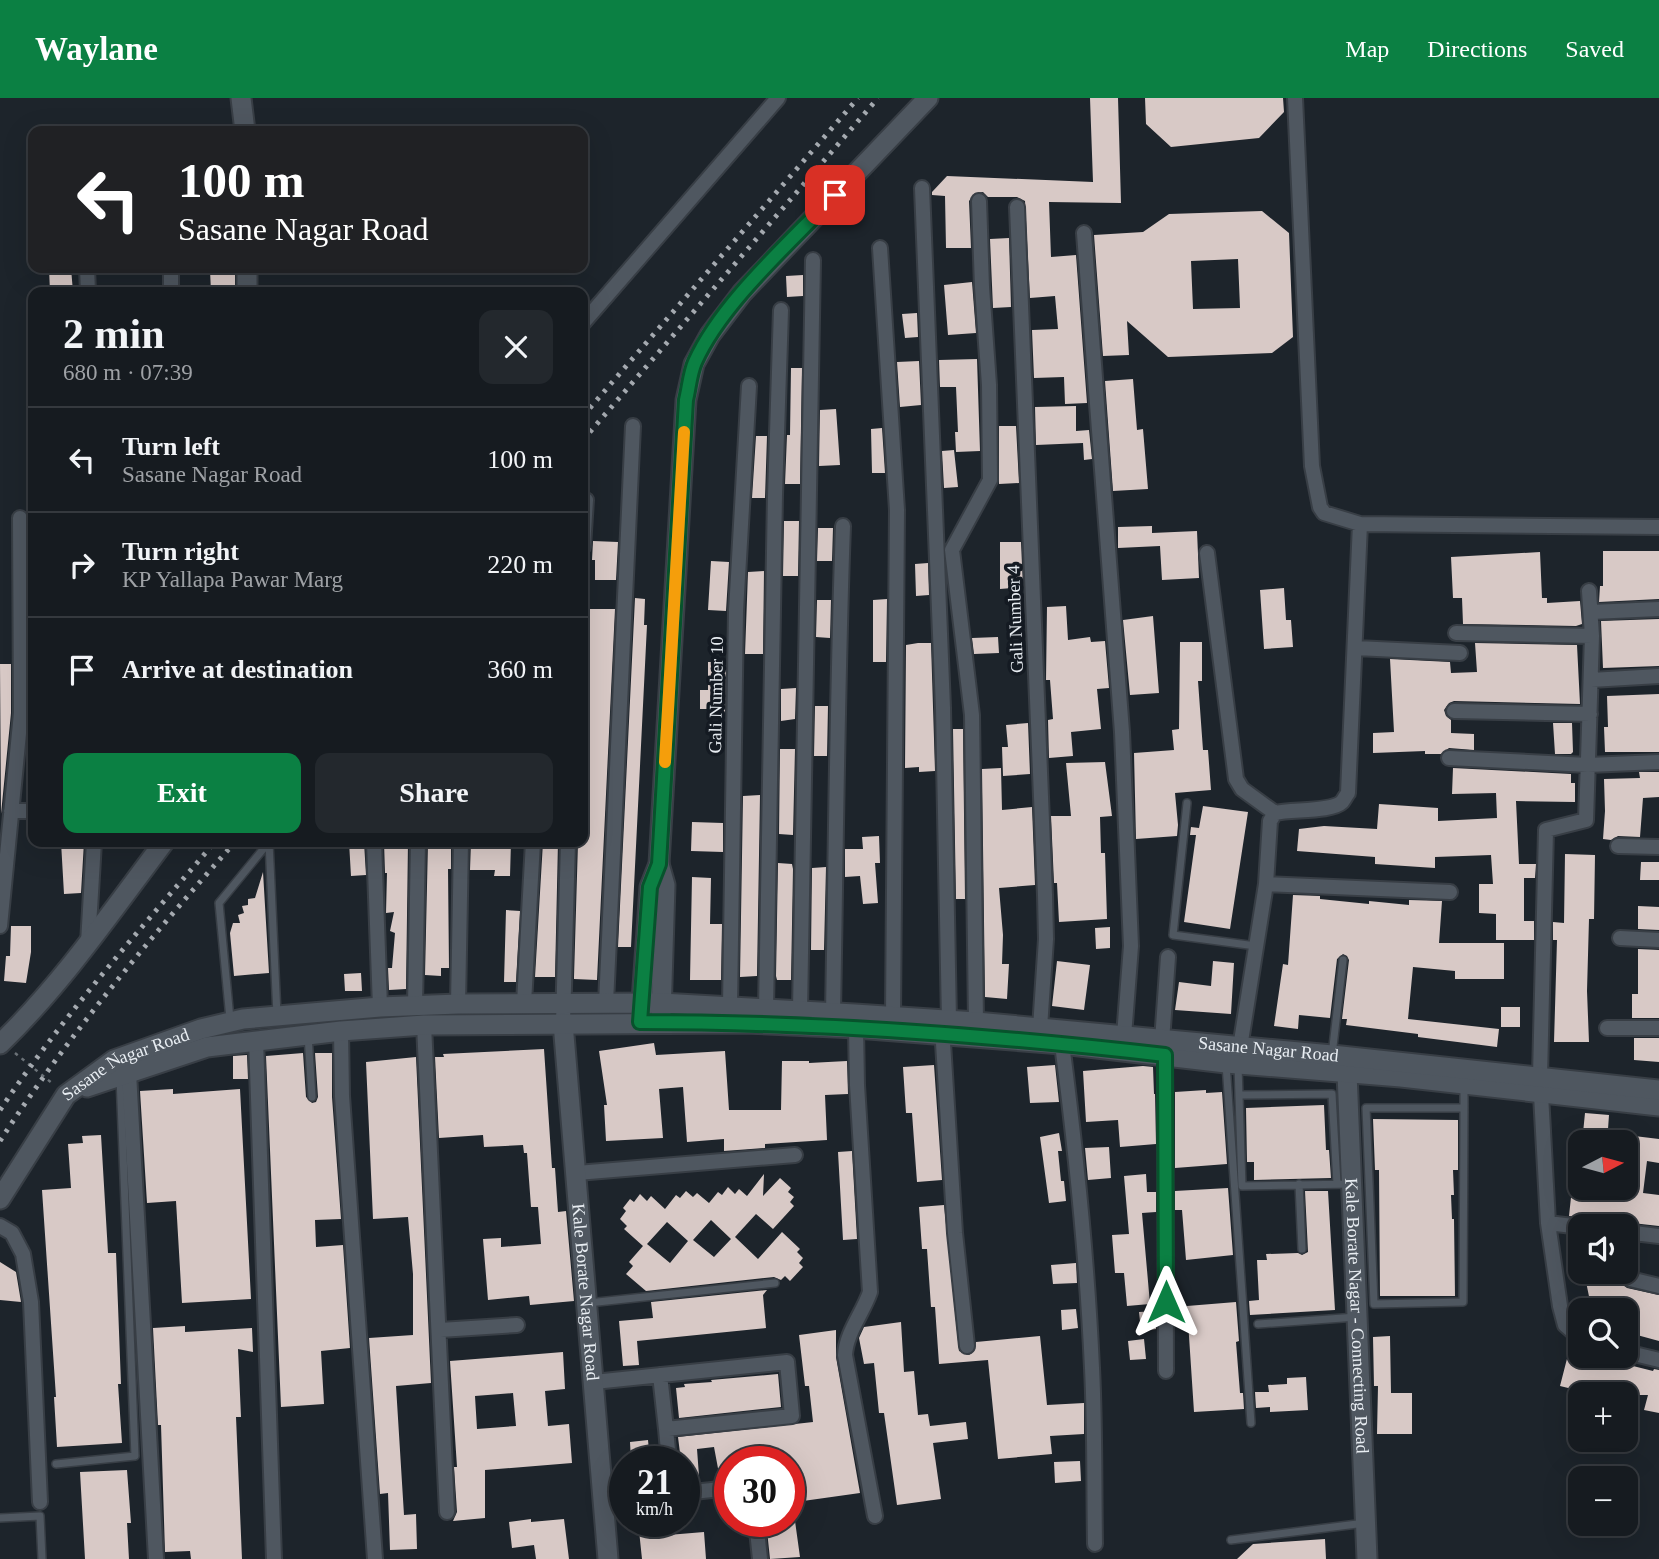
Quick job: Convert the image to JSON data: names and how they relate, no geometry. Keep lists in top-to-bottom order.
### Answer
{
  "streets": {
    "street": [
      "Gali Number 4",
      "Gali Number 10",
      "Sasane Nagar Road",
      "Kale Borate Nagar Road",
      "Kale Borate Nagar - Connecting Road"
    ]
  },
  "crossings": [
    ["Gali Number 4", "Sasane Nagar Road"],
    ["Gali Number 10", "Sasane Nagar Road"],
    ["Sasane Nagar Road", "Kale Borate Nagar Road"],
    ["Sasane Nagar Road", "Kale Borate Nagar - Connecting Road"]
  ],
  "north": "right",
  "page": {
    "header": "Waylane",
    "nav": ["Map", "Directions", "Saved"],
    "turn": ["100 m", "Sasane Nagar Road"],
    "heading": ["2 min", "680 m · 07:39"],
    "list": [
      {
        "name": "Turn left",
        "note": "Sasane Nagar Road",
        "value": "100 m"
      },
      {
        "name": "Turn right",
        "note": "KP Yallapa Pawar Marg",
        "value": "220 m"
      },
      {
        "name": "Arrive at destination",
        "value": "360 m"
      }
    ],
    "buttons": ["Exit", "Share"],
    "map_buttons": ["+", "−"],
    "speed": "21 km/h",
    "limit": "30"
  }
}
